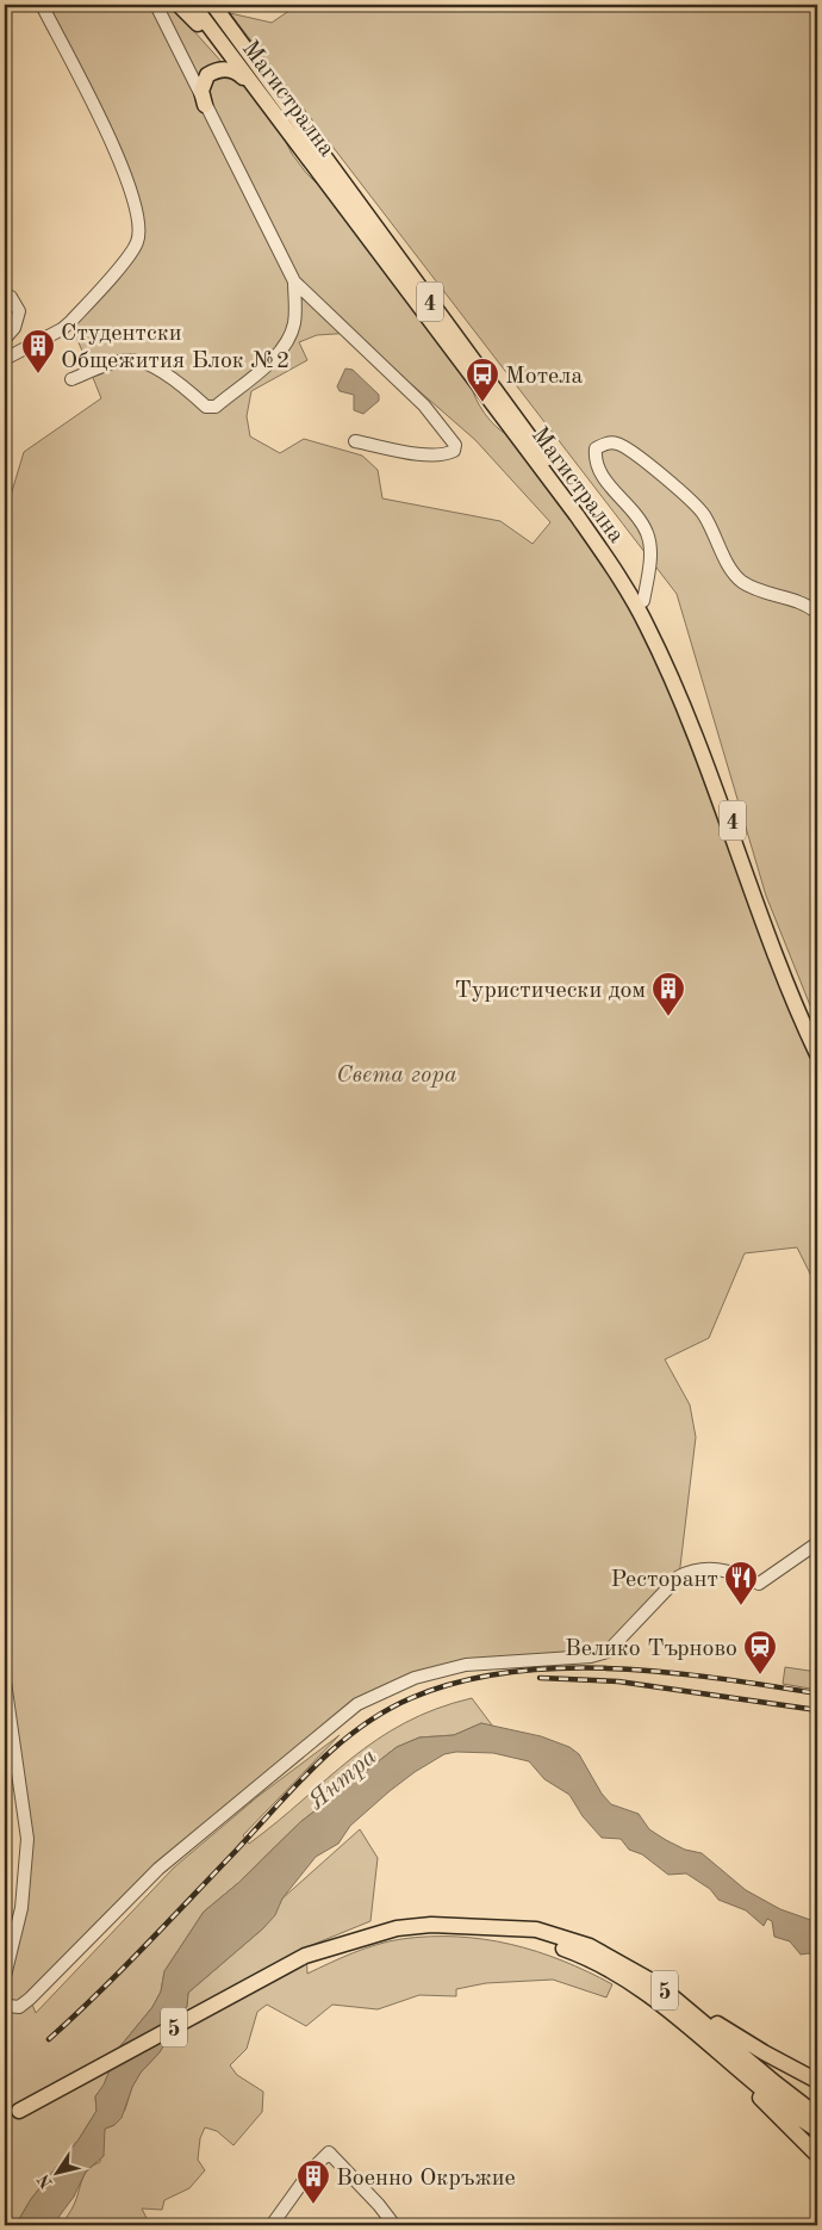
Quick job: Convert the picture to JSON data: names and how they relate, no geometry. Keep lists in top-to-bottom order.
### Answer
{
  "streets": {
    "main road": ["Магистрална", "4", "5"]
  },
  "water": ["Янтра"],
  "parks": ["Света гора"],
  "places": {
    "building": ["Студентски Общежития Блок №2", "Туристически дом", "Военно Окръжие"],
    "bus stop": ["Мотела"],
    "restaurant": ["Ресторант"],
    "station": ["Велико Търново"]
  },
  "north": "bottom left"
}
